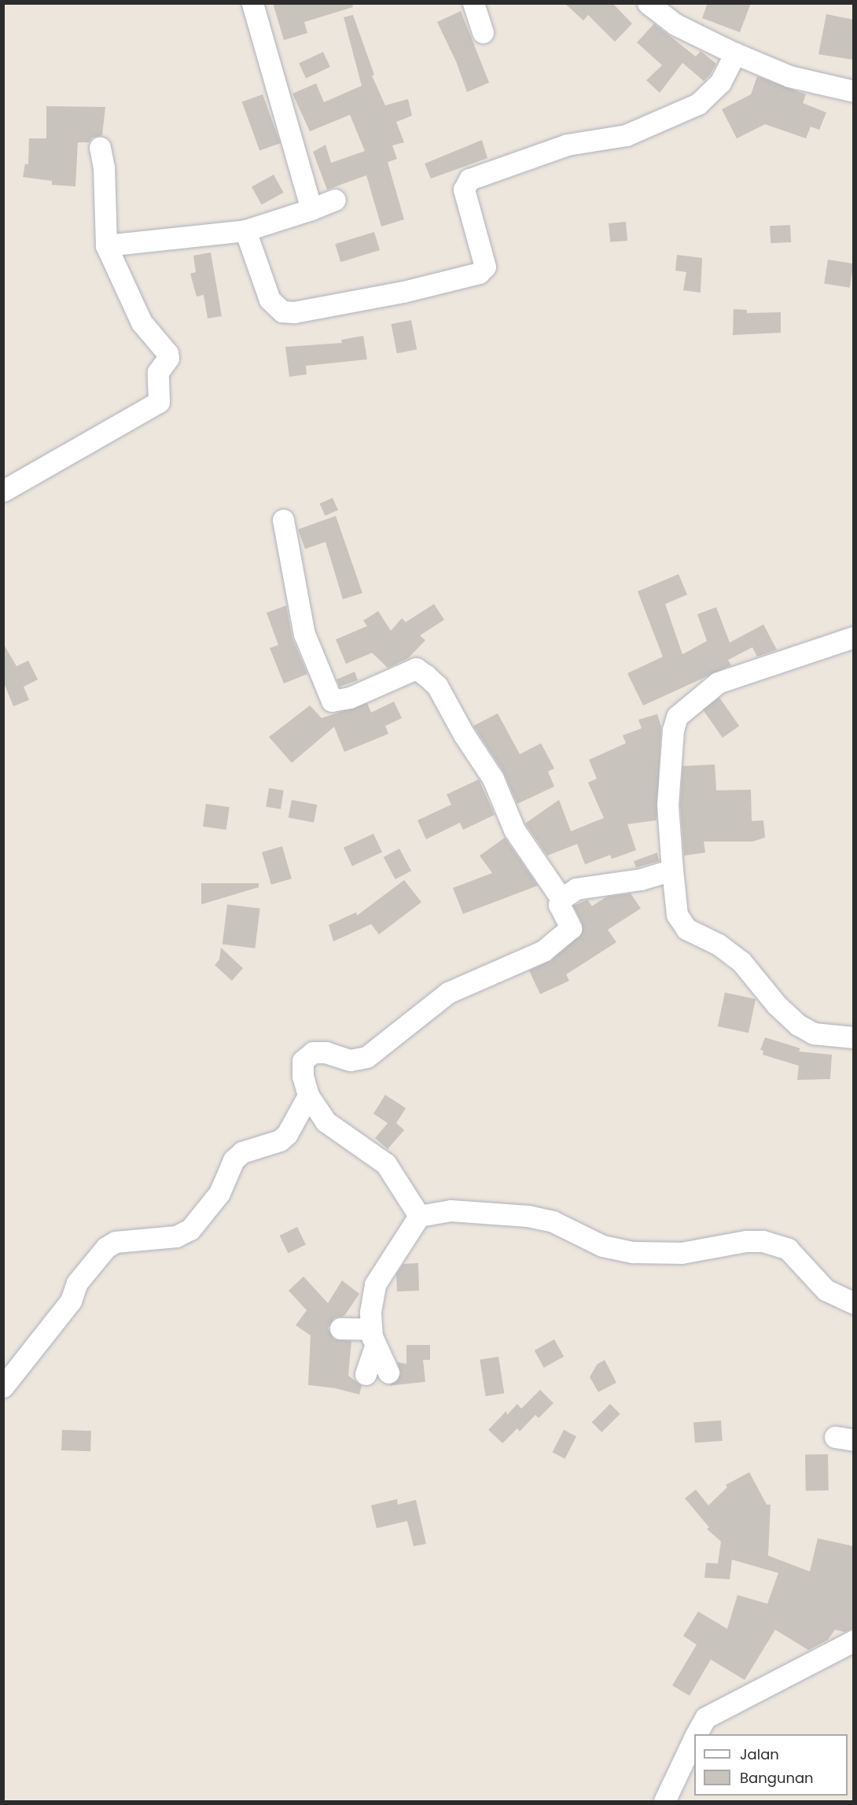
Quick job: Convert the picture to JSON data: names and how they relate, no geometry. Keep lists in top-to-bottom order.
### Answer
{
  "legend": ["Jalan", "Bangunan"]
}
